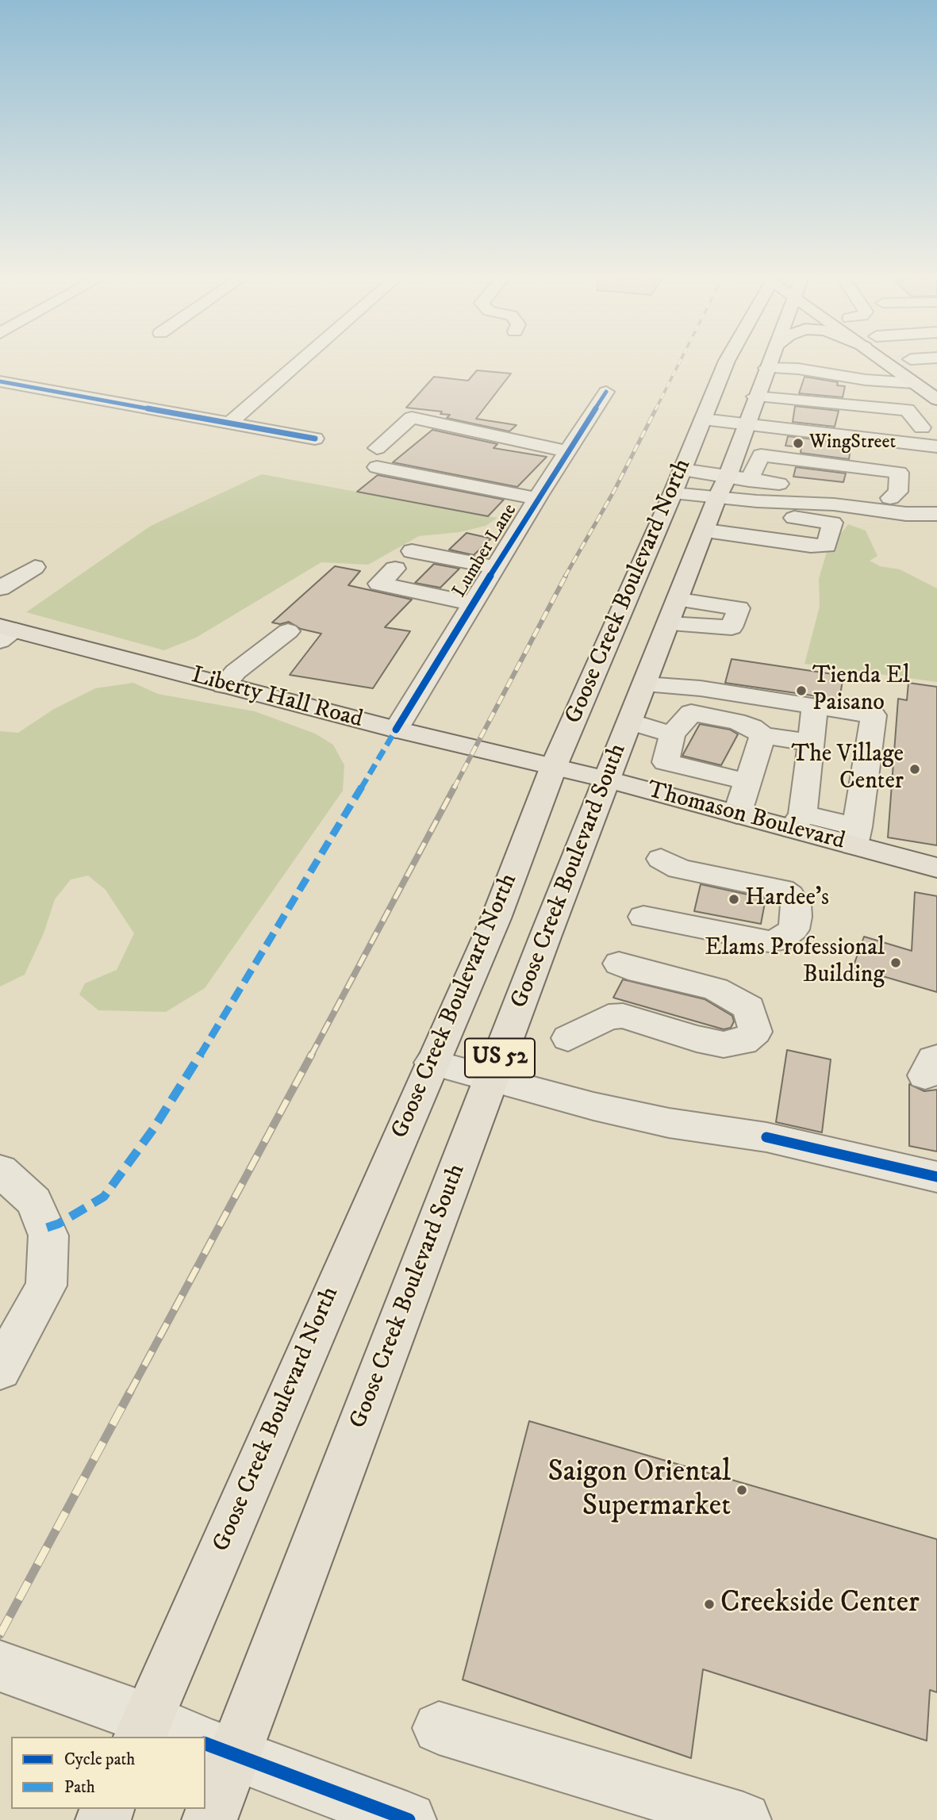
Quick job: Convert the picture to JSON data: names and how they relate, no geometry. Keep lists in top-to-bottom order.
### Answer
{
  "streets": {
    "main road": [
      "Goose Creek Boulevard North",
      "Liberty Hall Road",
      "Thomason Boulevard",
      "Goose Creek Boulevard South",
      "US 52"
    ],
    "street": ["Lumber Lane"]
  },
  "crossings": [
    ["Lumber Lane", "Liberty Hall Road"],
    ["Goose Creek Boulevard North", "Liberty Hall Road"],
    ["Goose Creek Boulevard North", "Thomason Boulevard"],
    ["Liberty Hall Road", "Thomason Boulevard"],
    ["Thomason Boulevard", "Goose Creek Boulevard South"]
  ],
  "places": [
    "WingStreet",
    "Tienda El Paisano",
    "The Village Center",
    "Hardee's",
    "Elams Professional Building",
    "Saigon Oriental Supermarket",
    "Creekside Center"
  ],
  "legend": ["Cycle path", "Path"]
}
